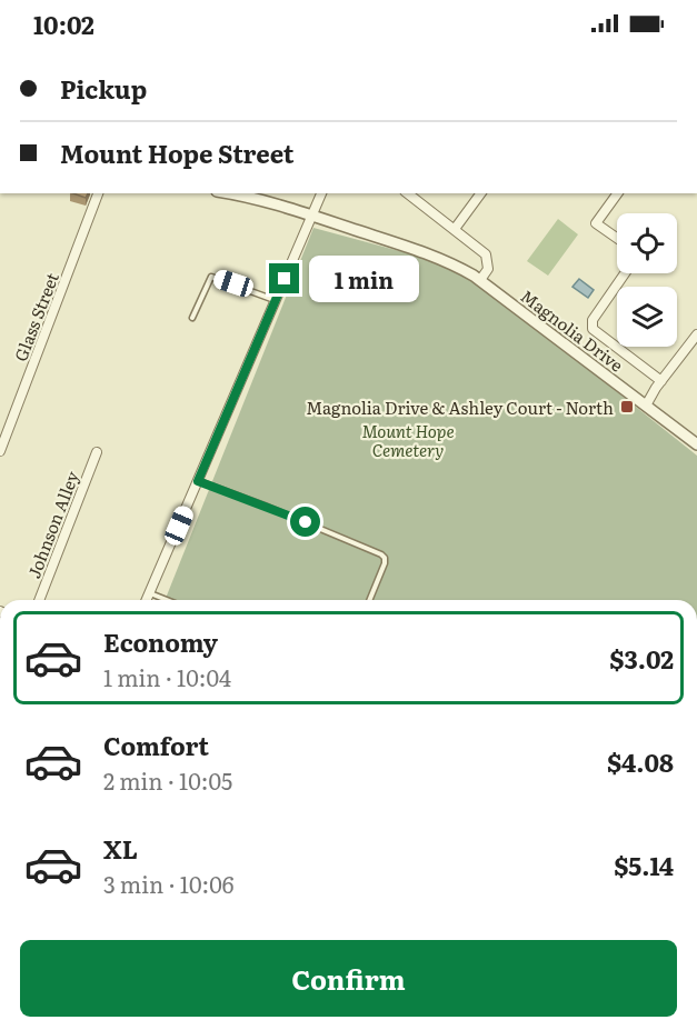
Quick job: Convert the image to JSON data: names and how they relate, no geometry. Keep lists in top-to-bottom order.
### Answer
{
  "streets": {
    "street": ["Glass Street", "Magnolia Drive", "Johnson Alley"]
  },
  "parks": ["Mount Hope Cemetery"],
  "places": {
    "transit": ["Magnolia Drive & Ashley Court - North"]
  },
  "page": {
    "status": "10:02",
    "banner": ["Pickup", "Mount Hope Street"],
    "bubble": "1 min",
    "list": [
      {
        "name": "Economy",
        "note": "1 min · 10:04",
        "value": "$3.02"
      },
      {
        "name": "Comfort",
        "note": "2 min · 10:05",
        "value": "$4.08"
      },
      {
        "name": "XL",
        "note": "3 min · 10:06",
        "value": "$5.14"
      }
    ],
    "buttons": "Confirm"
  }
}
